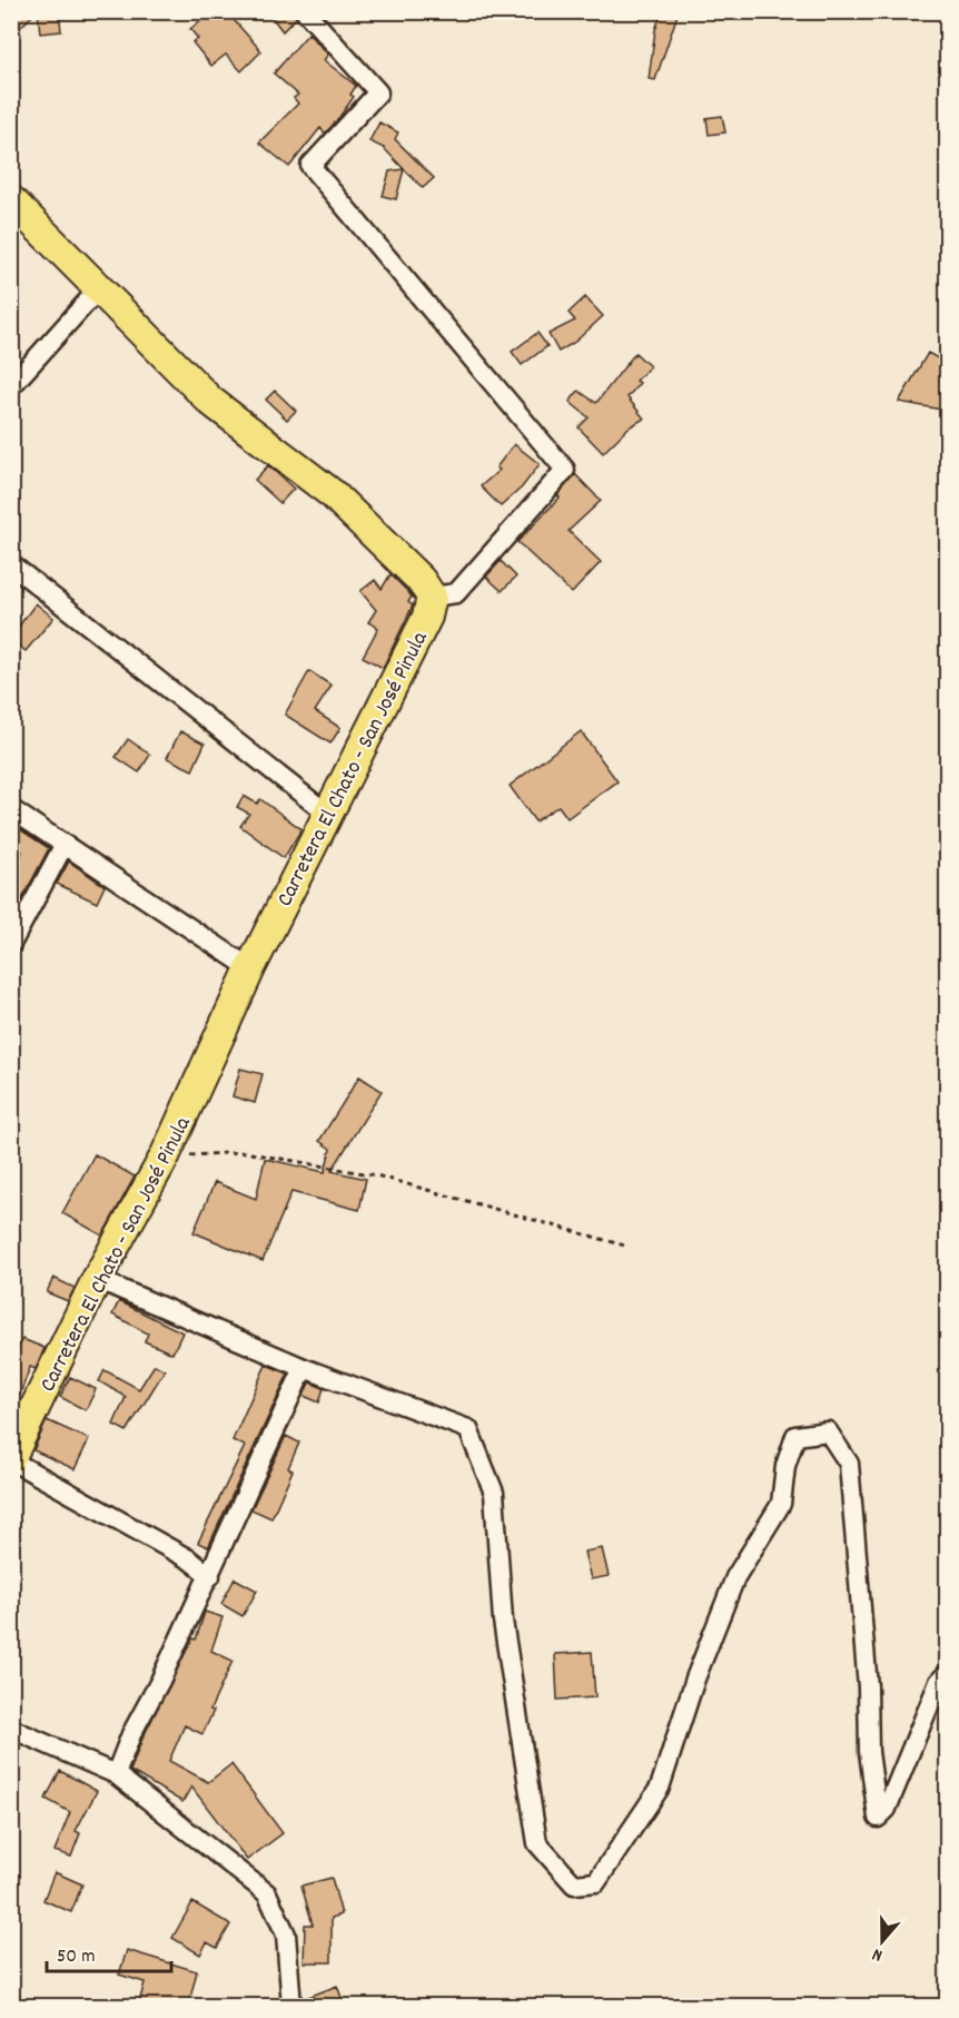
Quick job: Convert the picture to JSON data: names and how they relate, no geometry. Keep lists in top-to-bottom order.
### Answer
{
  "streets": {
    "main road": ["Carretera El Chato - San José Pinula"]
  },
  "scale_bar": "50 m",
  "north": "bottom"
}
